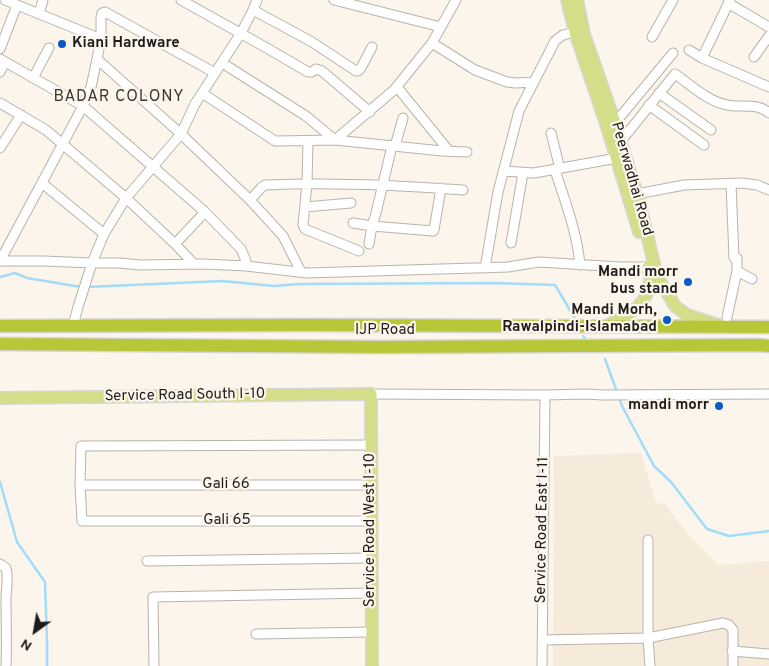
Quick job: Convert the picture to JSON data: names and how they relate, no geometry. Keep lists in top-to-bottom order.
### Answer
{
  "streets": {
    "highway": ["IJP Road"],
    "main road": ["Peerwadhai Road", "Service Road South I-10", "Service Road West I-10"],
    "street": ["Gali 66", "Gali 65", "Service Road East I-11"]
  },
  "crossings": [
    ["Peerwadhai Road", "IJP Road"],
    ["Service Road South I-10", "Service Road West I-10"],
    ["Gali 66", "Gali 65"],
    ["Gali 66", "Service Road West I-10"],
    ["Gali 65", "Service Road West I-10"]
  ],
  "districts": ["BADAR COLONY"],
  "places": [
    "Kiani Hardware",
    "Mandi morr bus stand",
    "Mandi Morh, Rawalpindi-Islamabad",
    "mandi morr"
  ],
  "north": "bottom left"
}
